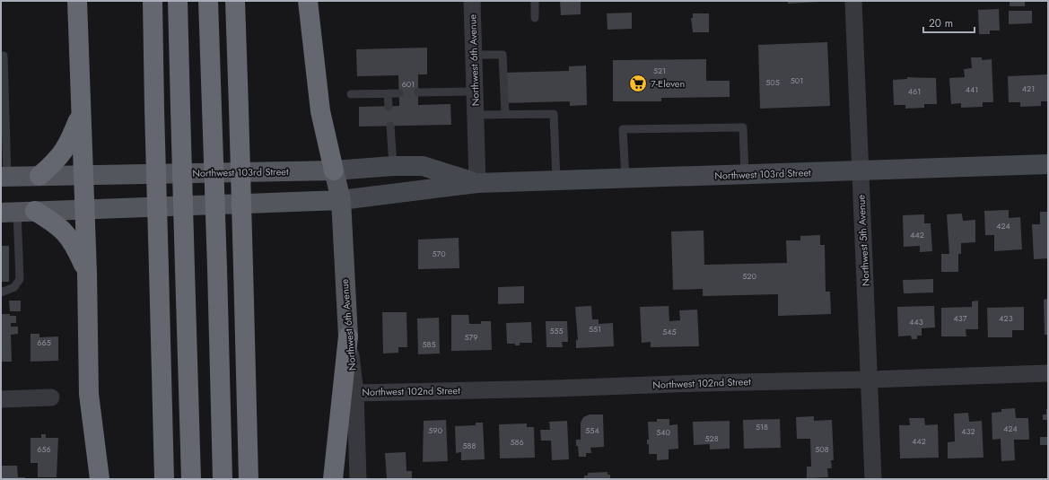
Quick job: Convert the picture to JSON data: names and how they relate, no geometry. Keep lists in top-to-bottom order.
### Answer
{
  "streets": {
    "main road": ["Northwest 6th Avenue", "Northwest 103rd Street"],
    "street": ["Northwest 5th Avenue", "Northwest 102nd Street"]
  },
  "crossings": [
    ["Northwest 6th Avenue", "Northwest 103rd Street"],
    ["Northwest 6th Avenue", "Northwest 102nd Street"],
    ["Northwest 103rd Street", "Northwest 5th Avenue"],
    ["Northwest 5th Avenue", "Northwest 102nd Street"]
  ],
  "places": {
    "supermarket": ["7-Eleven"]
  },
  "house_numbers": [
    "521",
    "501",
    "505",
    "601",
    "421",
    "441",
    "461",
    "424",
    "442",
    "570",
    "520",
    "437",
    "423",
    "443",
    "551",
    "555",
    "545",
    "579",
    "665",
    "585",
    "518",
    "424",
    "590",
    "554",
    "432",
    "540",
    "528",
    "442",
    "586",
    "588",
    "656",
    "508"
  ],
  "scale_bar": "20 m"
}
